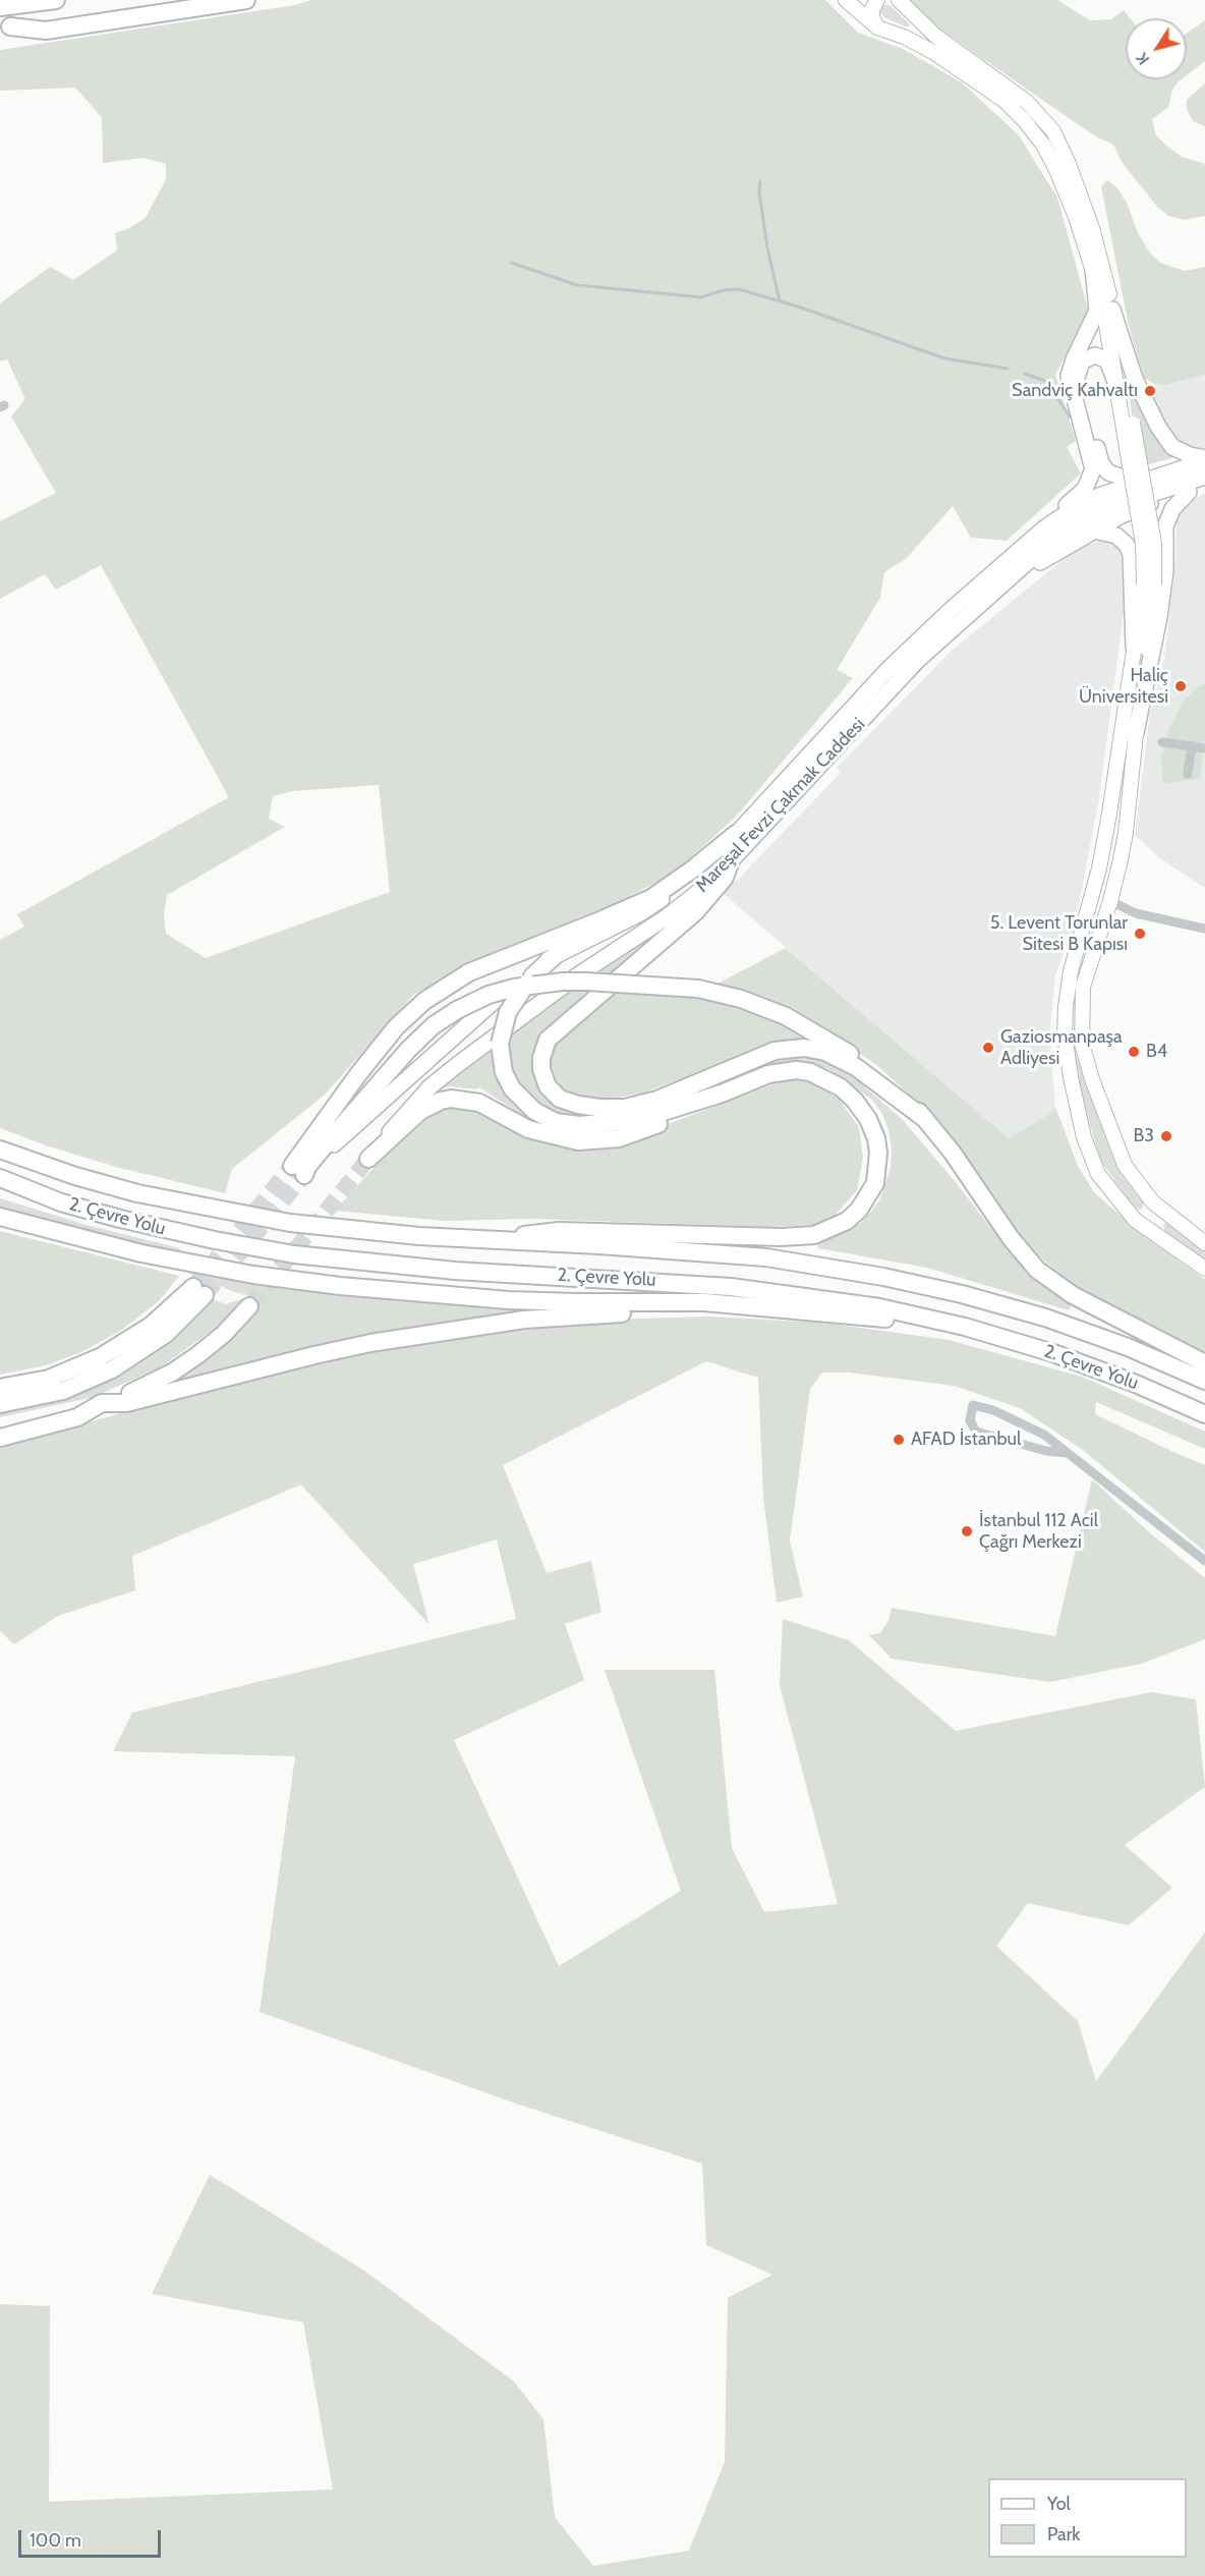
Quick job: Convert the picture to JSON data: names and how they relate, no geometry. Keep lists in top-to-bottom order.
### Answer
{
  "streets": {
    "highway": ["2. Çevre Yolu"],
    "main road": ["Mareşal Fevzi Çakmak Caddesi"]
  },
  "places": [
    "Sandviç Kahvaltı",
    "Haliç Üniversitesi",
    "5. Levent Torunlar Sitesi B Kapısı",
    "Gaziosmanpaşa Adliyesi",
    "B4",
    "B3",
    "AFAD İstanbul",
    "İstanbul 112 Acil Çağrı Merkezi"
  ],
  "legend": ["Yol", "Park"],
  "scale_bar": "100 m",
  "north": "bottom left"
}
